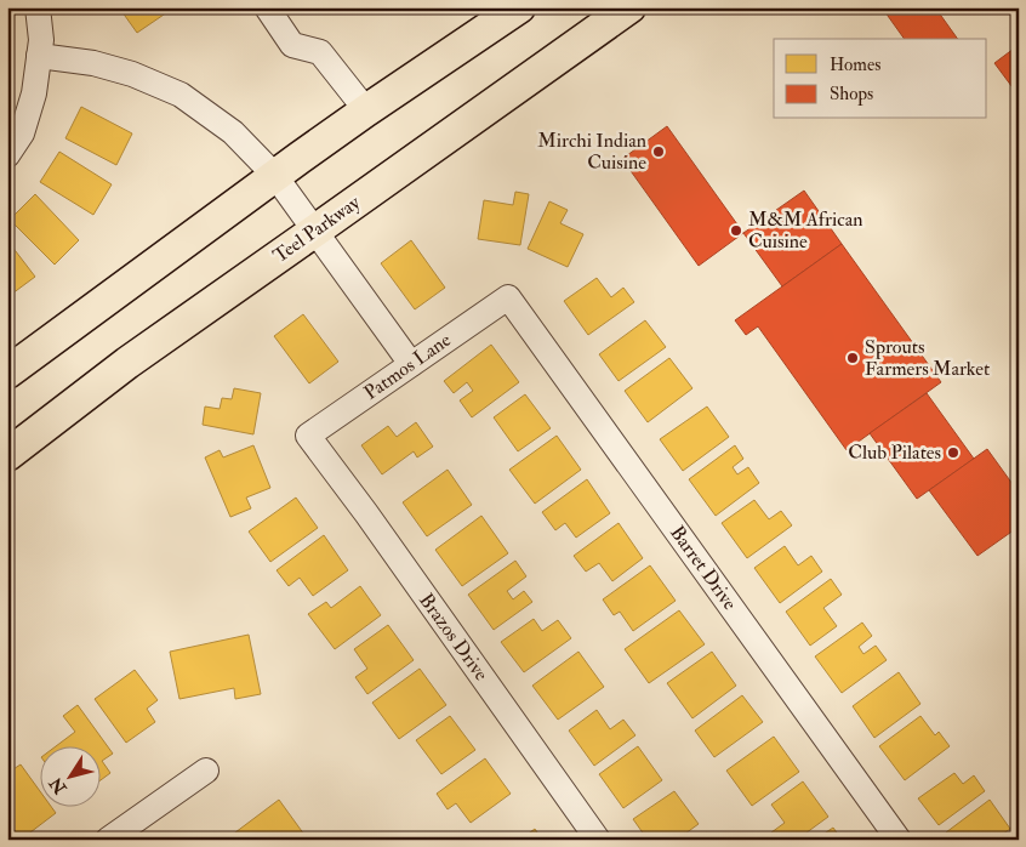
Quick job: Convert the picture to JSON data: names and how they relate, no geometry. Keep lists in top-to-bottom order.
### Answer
{
  "streets": {
    "main road": ["Teel Parkway"],
    "street": ["Patmos Lane", "Barret Drive", "Brazos Drive"]
  },
  "crossings": [
    ["Patmos Lane", "Barret Drive"],
    ["Patmos Lane", "Brazos Drive"]
  ],
  "places": [
    "Mirchi Indian Cuisine",
    "M&M African Cuisine",
    "Sprouts Farmers Market",
    "Club Pilates"
  ],
  "legend": ["Homes", "Shops"],
  "north": "bottom left"
}
